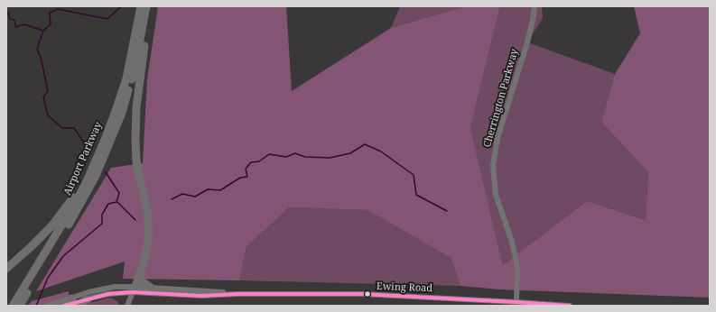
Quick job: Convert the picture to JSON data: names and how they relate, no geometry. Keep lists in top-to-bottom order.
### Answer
{
  "streets": {
    "highway": ["Airport Parkway"],
    "street": ["Cherrington Parkway", "Ewing Road"]
  },
  "crossings": [
    ["Cherrington Parkway", "Ewing Road"]
  ]
}
